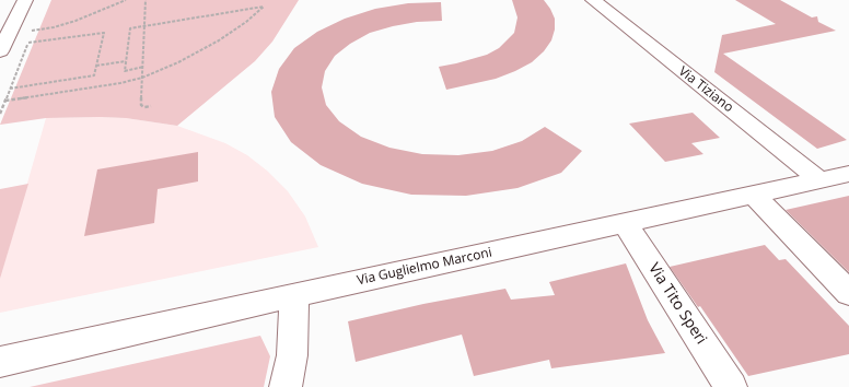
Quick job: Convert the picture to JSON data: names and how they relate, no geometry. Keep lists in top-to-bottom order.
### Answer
{
  "streets": {
    "street": ["Via Tiziano", "Via Guglielmo Marconi", "Via Tito Speri"]
  },
  "crossings": [
    ["Via Tiziano", "Via Guglielmo Marconi"],
    ["Via Guglielmo Marconi", "Via Tito Speri"]
  ]
}
